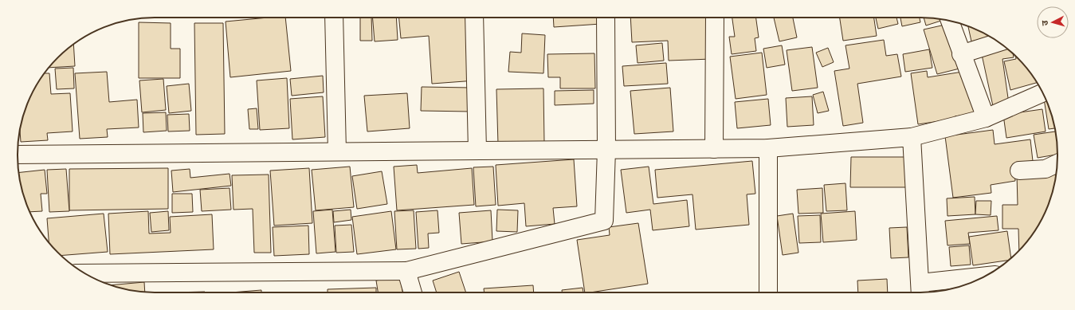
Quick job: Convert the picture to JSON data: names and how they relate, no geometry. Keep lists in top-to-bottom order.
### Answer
{
  "north": "left"
}
